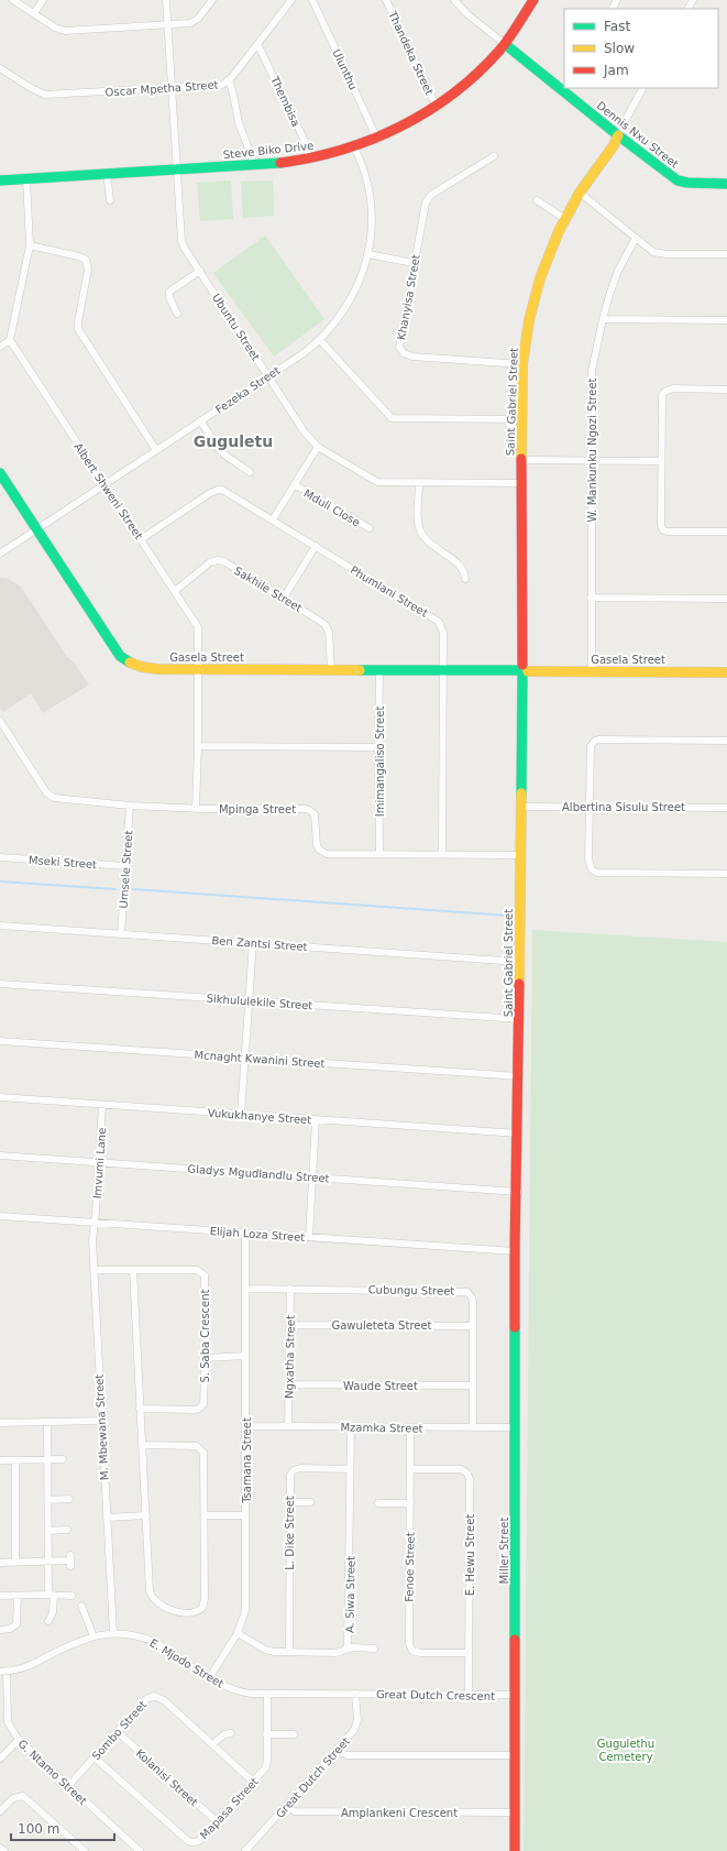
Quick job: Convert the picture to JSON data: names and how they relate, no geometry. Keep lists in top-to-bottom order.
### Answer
{
  "streets": {
    "street": [
      "Thandeka Street",
      "Ulunthu",
      "Oscar Mpetha Street",
      "Thembisa",
      "Dennis Nxu Street",
      "Steve Biko Drive",
      "Khanyisa Street",
      "Ubuntu Street",
      "Fezeka Street",
      "Saint Gabriel Street",
      "W. Mankunku Ngozi Street",
      "Albert Shweni Street",
      "Mduli Close",
      "Sakhile Street",
      "Phumlani Street",
      "Gasela Street",
      "Imimangaliso Street",
      "Albertina Sisulu Street",
      "Mpinga Street",
      "Mseki Street",
      "Umsele Street",
      "Ben Zantsi Street",
      "Sikhululekile Street",
      "Mcnaght Kwanini Street",
      "Vukukhanye Street",
      "Imvumi Lane",
      "Gladys Mgudlandlu Street",
      "Elijah Loza Street",
      "Cubungu Street",
      "Gawuleteta Street",
      "S. Saba Crescent",
      "Ngxatha Street",
      "Waude Street",
      "M. Mbewana Street",
      "Mzamka Street",
      "Tsamana Street",
      "L. Dike Street",
      "Miller Street",
      "E. Hewu Street",
      "Fenoe Street",
      "A. Siwa Street",
      "E. Mjodo Street",
      "Great Dutch Crescent",
      "Sombo Street",
      "G. Ntamo Street",
      "Kolanisi Street",
      "Great Dutch Street",
      "Mapasa Street",
      "Amplankeni Crescent"
    ]
  },
  "crossings": [
    ["Thandeka Street", "Steve Biko Drive"],
    ["Ulunthu", "Steve Biko Drive"],
    ["Oscar Mpetha Street", "Thembisa"],
    ["Oscar Mpetha Street", "Ubuntu Street"],
    ["Thembisa", "Steve Biko Drive"],
    ["Dennis Nxu Street", "Steve Biko Drive"],
    ["Dennis Nxu Street", "Saint Gabriel Street"],
    ["Steve Biko Drive", "Ubuntu Street"],
    ["Steve Biko Drive", "Fezeka Street"],
    ["Khanyisa Street", "Saint Gabriel Street"],
    ["Ubuntu Street", "Fezeka Street"],
    ["Ubuntu Street", "Saint Gabriel Street"],
    ["Fezeka Street", "Albert Shweni Street"],
    ["Fezeka Street", "Gasela Street"],
    ["Saint Gabriel Street", "Gasela Street"],
    ["Saint Gabriel Street", "Albertina Sisulu Street"],
    ["Saint Gabriel Street", "Mpinga Street"],
    ["Saint Gabriel Street", "Ben Zantsi Street"],
    ["Saint Gabriel Street", "Sikhululekile Street"],
    ["Saint Gabriel Street", "Mcnaght Kwanini Street"],
    ["Saint Gabriel Street", "Vukukhanye Street"],
    ["Saint Gabriel Street", "Gladys Mgudlandlu Street"],
    ["Saint Gabriel Street", "Elijah Loza Street"],
    ["Saint Gabriel Street", "Miller Street"],
    ["W. Mankunku Ngozi Street", "Gasela Street"],
    ["Albert Shweni Street", "Sakhile Street"],
    ["Albert Shweni Street", "Phumlani Street"],
    ["Albert Shweni Street", "Gasela Street"],
    ["Albert Shweni Street", "Mpinga Street"],
    ["Sakhile Street", "Gasela Street"],
    ["Phumlani Street", "Gasela Street"],
    ["Phumlani Street", "Mpinga Street"],
    ["Gasela Street", "Imimangaliso Street"],
    ["Imimangaliso Street", "Mpinga Street"],
    ["Mpinga Street", "Umsele Street"],
    ["Mseki Street", "Umsele Street"],
    ["Umsele Street", "Ben Zantsi Street"],
    ["Vukukhanye Street", "Imvumi Lane"],
    ["Imvumi Lane", "Gladys Mgudlandlu Street"],
    ["Imvumi Lane", "Elijah Loza Street"],
    ["Imvumi Lane", "M. Mbewana Street"],
    ["Elijah Loza Street", "M. Mbewana Street"],
    ["Elijah Loza Street", "Tsamana Street"],
    ["Elijah Loza Street", "Miller Street"],
    ["Cubungu Street", "Gawuleteta Street"],
    ["Cubungu Street", "Ngxatha Street"],
    ["Cubungu Street", "Waude Street"],
    ["Cubungu Street", "Mzamka Street"],
    ["Cubungu Street", "Tsamana Street"],
    ["Gawuleteta Street", "Ngxatha Street"],
    ["S. Saba Crescent", "M. Mbewana Street"],
    ["Ngxatha Street", "Waude Street"],
    ["Ngxatha Street", "Mzamka Street"],
    ["M. Mbewana Street", "E. Mjodo Street"],
    ["Mzamka Street", "Tsamana Street"],
    ["Mzamka Street", "Miller Street"],
    ["Mzamka Street", "Fenoe Street"],
    ["Mzamka Street", "A. Siwa Street"],
    ["Tsamana Street", "A. Siwa Street"],
    ["Tsamana Street", "E. Mjodo Street"],
    ["L. Dike Street", "A. Siwa Street"],
    ["Miller Street", "Great Dutch Crescent"],
    ["Miller Street", "Amplankeni Crescent"],
    ["E. Hewu Street", "Fenoe Street"],
    ["E. Hewu Street", "Great Dutch Crescent"],
    ["E. Mjodo Street", "Great Dutch Crescent"],
    ["E. Mjodo Street", "G. Ntamo Street"],
    ["E. Mjodo Street", "Great Dutch Street"],
    ["E. Mjodo Street", "Mapasa Street"],
    ["Great Dutch Crescent", "Great Dutch Street"],
    ["Sombo Street", "G. Ntamo Street"],
    ["Sombo Street", "Kolanisi Street"],
    ["Sombo Street", "Mapasa Street"],
    ["Kolanisi Street", "Mapasa Street"],
    ["Great Dutch Street", "Amplankeni Crescent"]
  ],
  "districts": ["Guguletu"],
  "parks": ["Gugulethu Cemetery"],
  "legend": ["Fast", "Slow", "Jam"],
  "scale_bar": "100 m"
}
